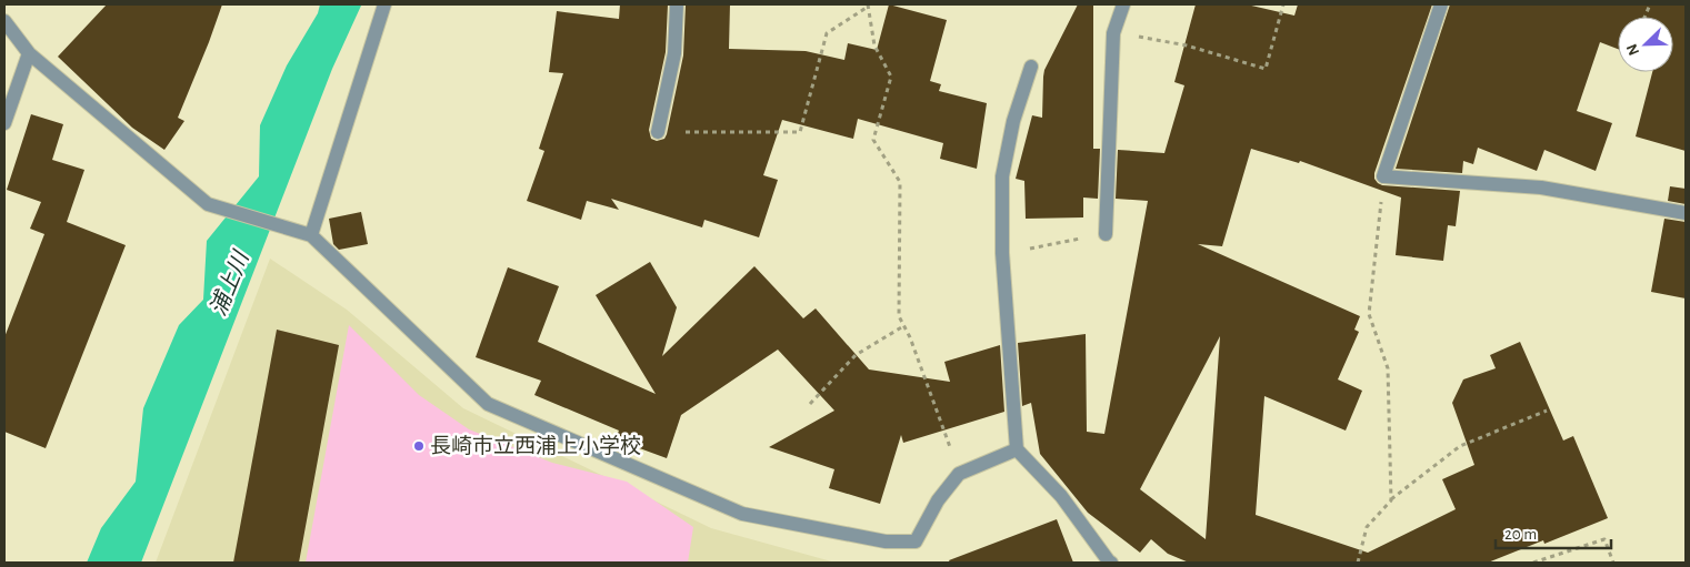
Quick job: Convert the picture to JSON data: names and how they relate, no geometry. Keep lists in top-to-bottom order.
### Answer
{
  "water": ["浦上川"],
  "places": ["長崎市立西浦上小学校"],
  "scale_bar": "20 m",
  "north": "bottom left"
}
